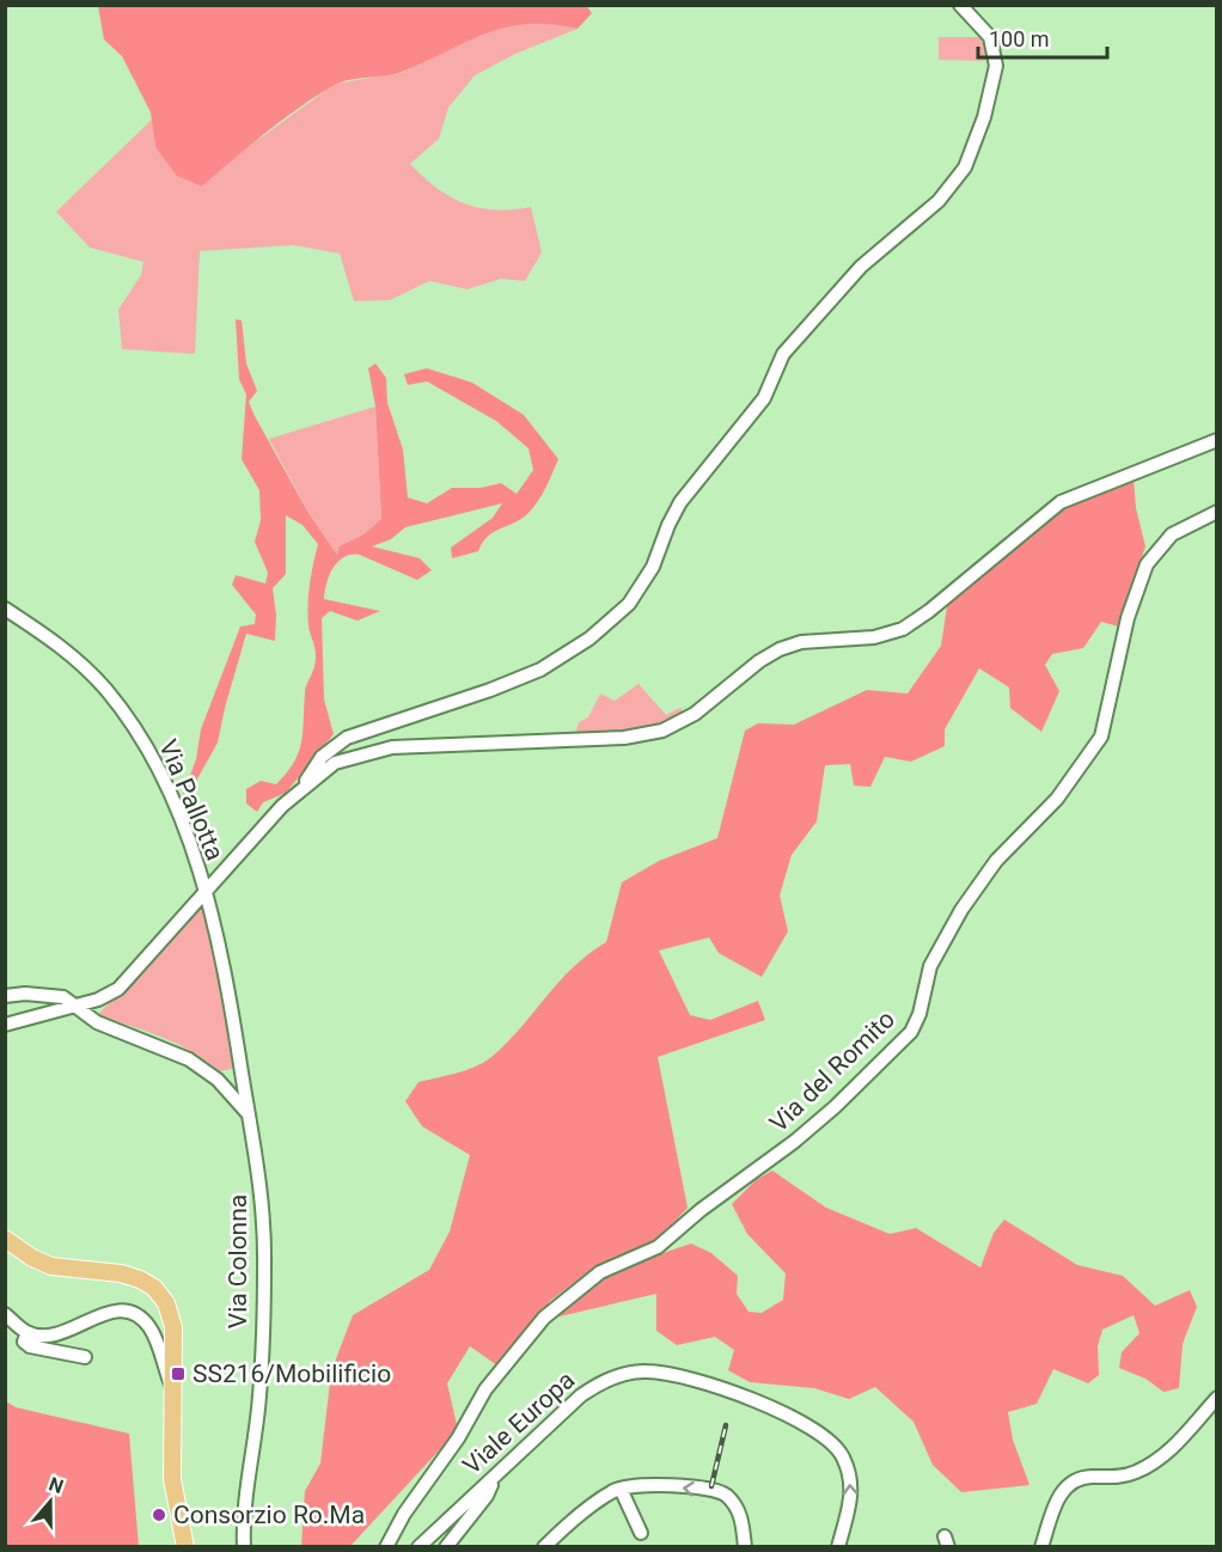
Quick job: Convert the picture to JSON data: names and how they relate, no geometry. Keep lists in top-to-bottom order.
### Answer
{
  "streets": {
    "street": [
      "Via Pallotta",
      "Via del Romito",
      "Via Colonna",
      "Viale Europa"
    ]
  },
  "crossings": [
    ["Via Pallotta", "Via Colonna"]
  ],
  "places": {
    "transit": ["SS216/Mobilificio"],
    "other": ["Consorzio Ro.Ma"]
  },
  "scale_bar": "100 m",
  "north": "top"
}
